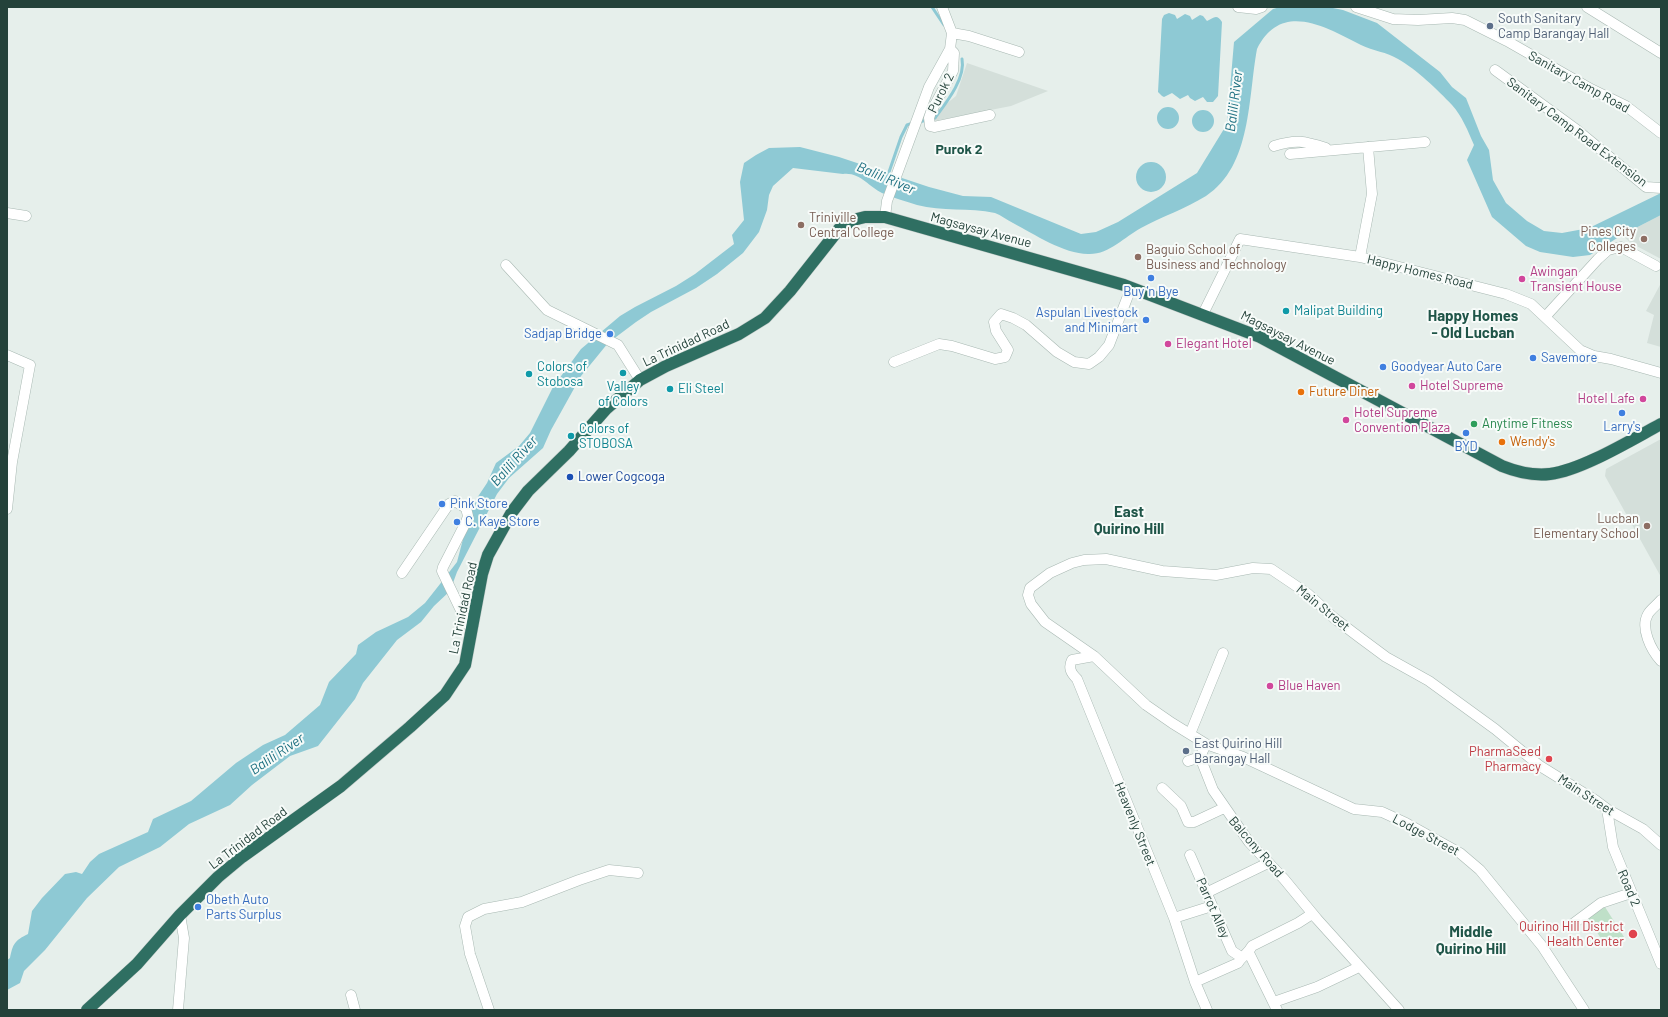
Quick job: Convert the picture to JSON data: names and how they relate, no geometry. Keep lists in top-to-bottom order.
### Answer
{
  "streets": {
    "highway": ["Magsaysay Avenue", "La Trinidad Road"],
    "street": [
      "Sanitary Camp Road",
      "Purok 2",
      "Sanitary Camp Road Extension",
      "Happy Homes Road",
      "Main Street",
      "Heavenly Street",
      "Lodge Street",
      "Balcony Road",
      "Road 2",
      "Parrot Alley"
    ]
  },
  "crossings": [
    ["Magsaysay Avenue", "Happy Homes Road"],
    ["Magsaysay Avenue", "La Trinidad Road"],
    ["Main Street", "Heavenly Street"],
    ["Main Street", "Road 2"]
  ],
  "districts": [
    "Purok 2",
    "Happy Homes - Old Lucban",
    "East Quirino Hill",
    "Middle Quirino Hill"
  ],
  "water": ["Balili River"],
  "places": [
    "South Sanitary Camp Barangay Hall",
    "Triniville Central College",
    "Pines City Colleges",
    "Baguio School of Business and Technology",
    "Buy 'n Bye",
    "Awingan Transient House",
    "Malipat Building",
    "Aspulan Livestock and Minimart",
    "Sadjap Bridge",
    "Elegant Hotel",
    "Savemore",
    "Goodyear Auto Care",
    "Valley of Colors",
    "Colors of Stobosa",
    "Hotel Supreme",
    "Eli Steel",
    "Future Diner",
    "Hotel Lafe",
    "Larry's",
    "Hotel Supreme Convention Plaza",
    "Anytime Fitness",
    "BYD",
    "Colors of STOBOSA",
    "Wendy's",
    "Lower Cogcoga",
    "Pink Store",
    "C. Kaye Store",
    "Lucban Elementary School",
    "Blue Haven",
    "East Quirino Hill Barangay Hall",
    "PharmaSeed Pharmacy",
    "Obeth Auto Parts Surplus",
    "Quirino Hill District Health Center"
  ]
}
